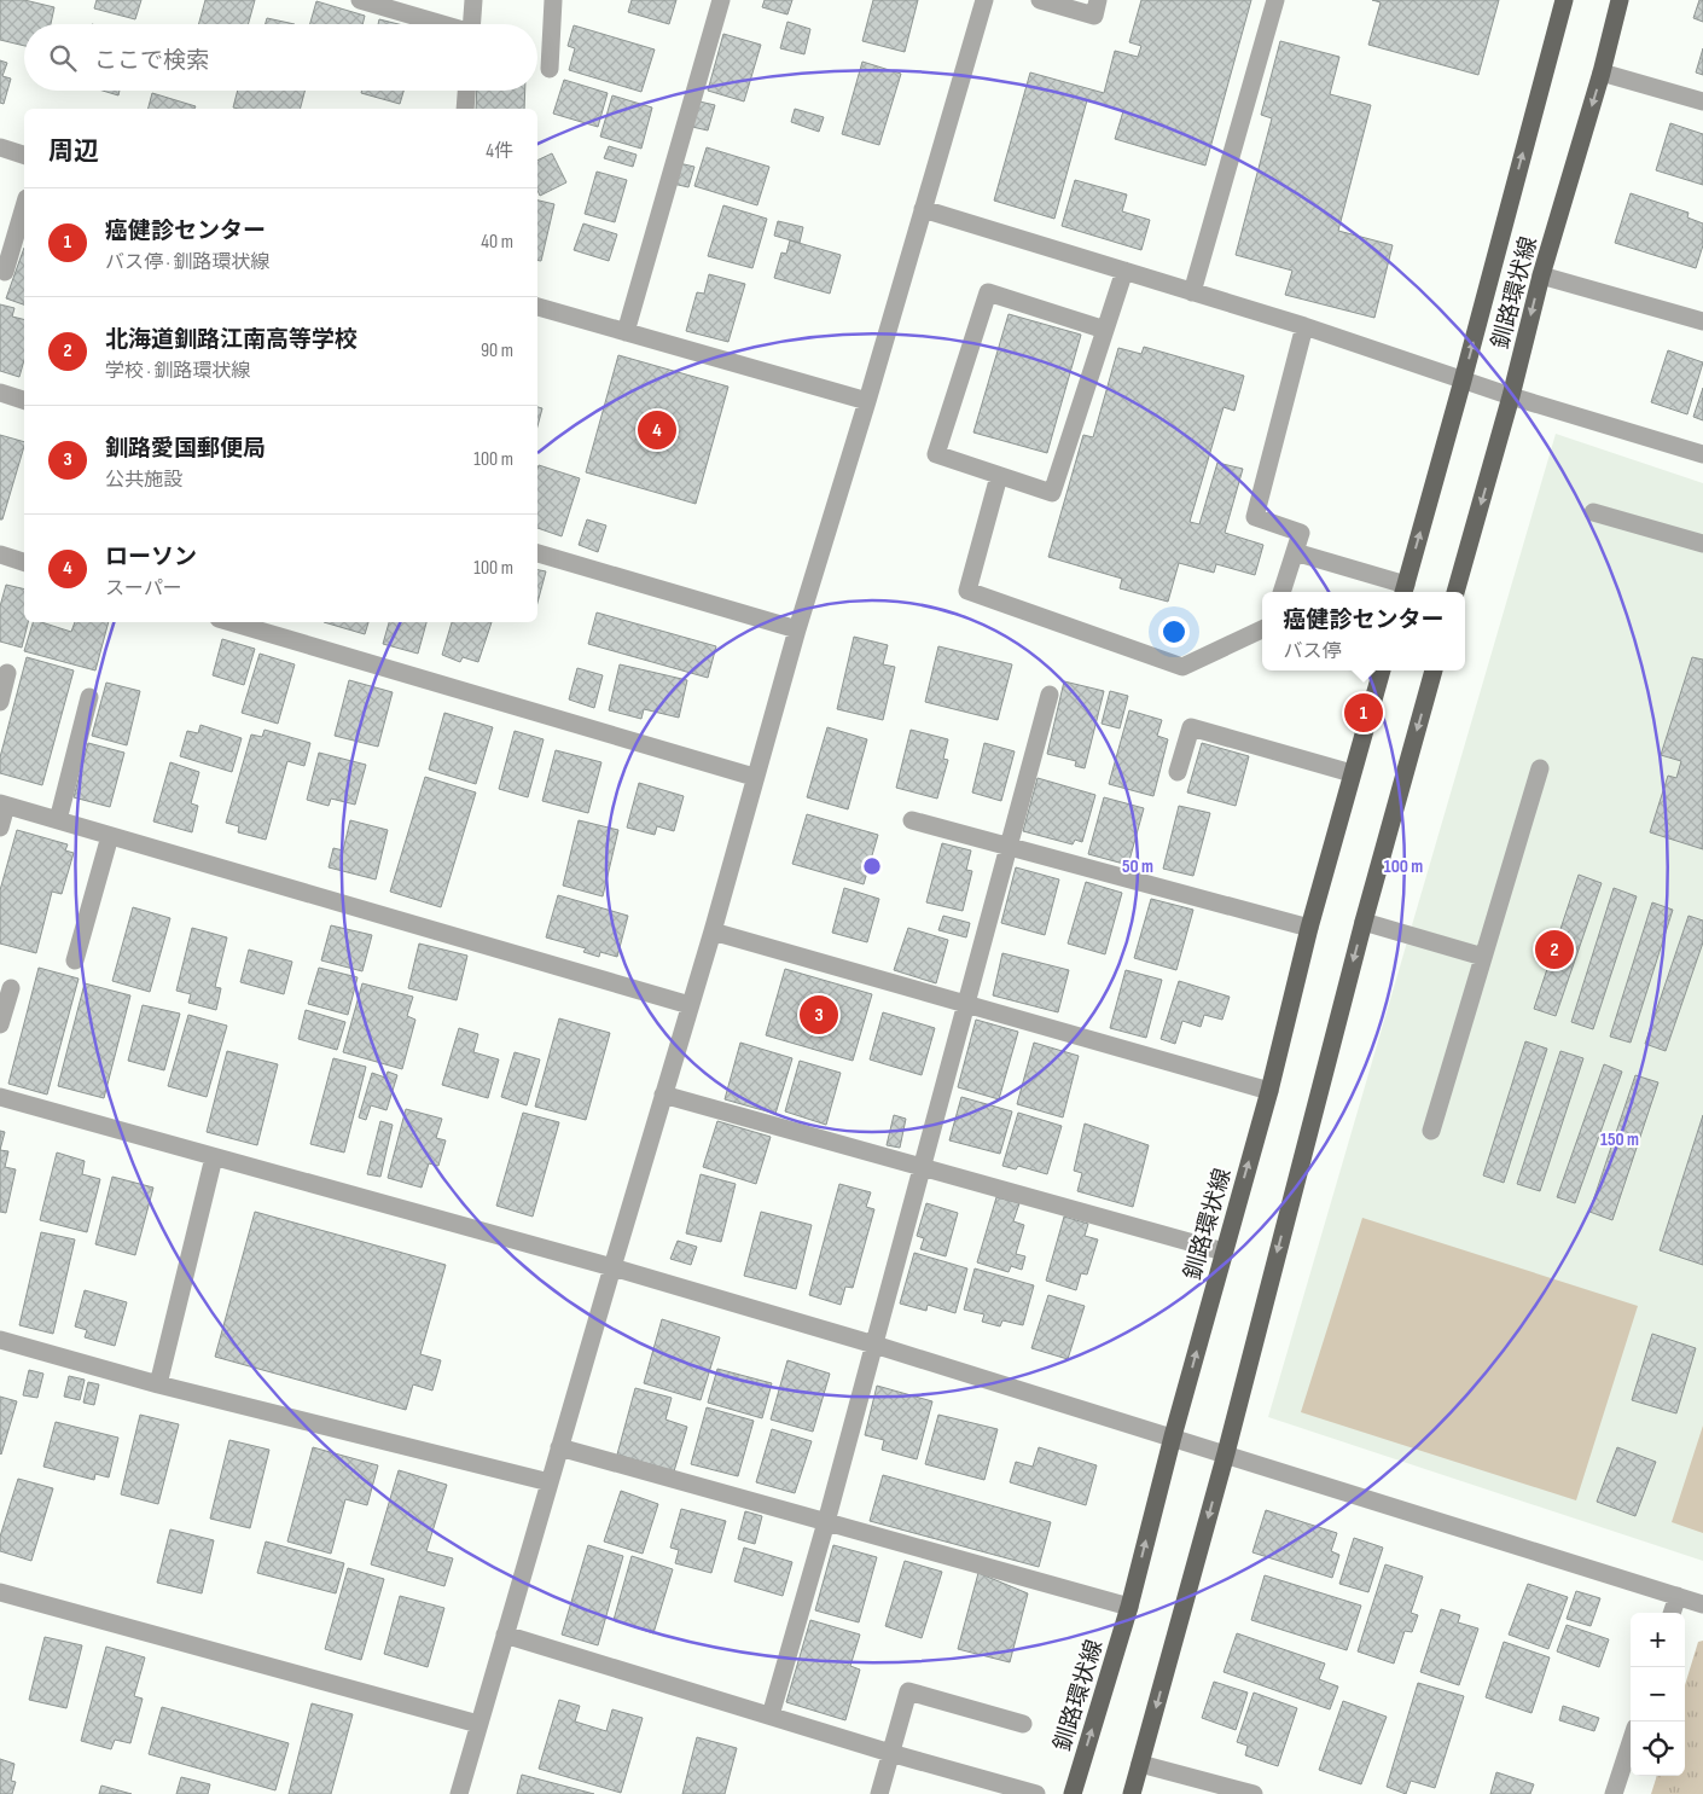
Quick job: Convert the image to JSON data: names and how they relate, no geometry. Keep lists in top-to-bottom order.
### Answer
{
  "streets": {
    "main road": ["釧路環状線"]
  },
  "page": {
    "search": "ここで検索",
    "heading": ["周辺", "4件"],
    "list": [
      {
        "mark": "1",
        "name": "癌健診センター",
        "note": "バス停 · 釧路環状線",
        "value": "40 m"
      },
      {
        "mark": "2",
        "name": "北海道釧路江南高等学校",
        "note": "学校 · 釧路環状線",
        "value": "90 m"
      },
      {
        "mark": "3",
        "name": "釧路愛国郵便局",
        "note": "公共施設",
        "value": "100 m"
      },
      {
        "mark": "4",
        "name": "ローソン",
        "note": "スーパー",
        "value": "100 m"
      }
    ],
    "pins": [
      "4",
      "1",
      "2",
      "3"
    ],
    "popup": ["癌健診センター", "バス停"],
    "map_buttons": ["+", "−"]
  },
  "rings": ["50 m", "100 m", "150 m"]
}
